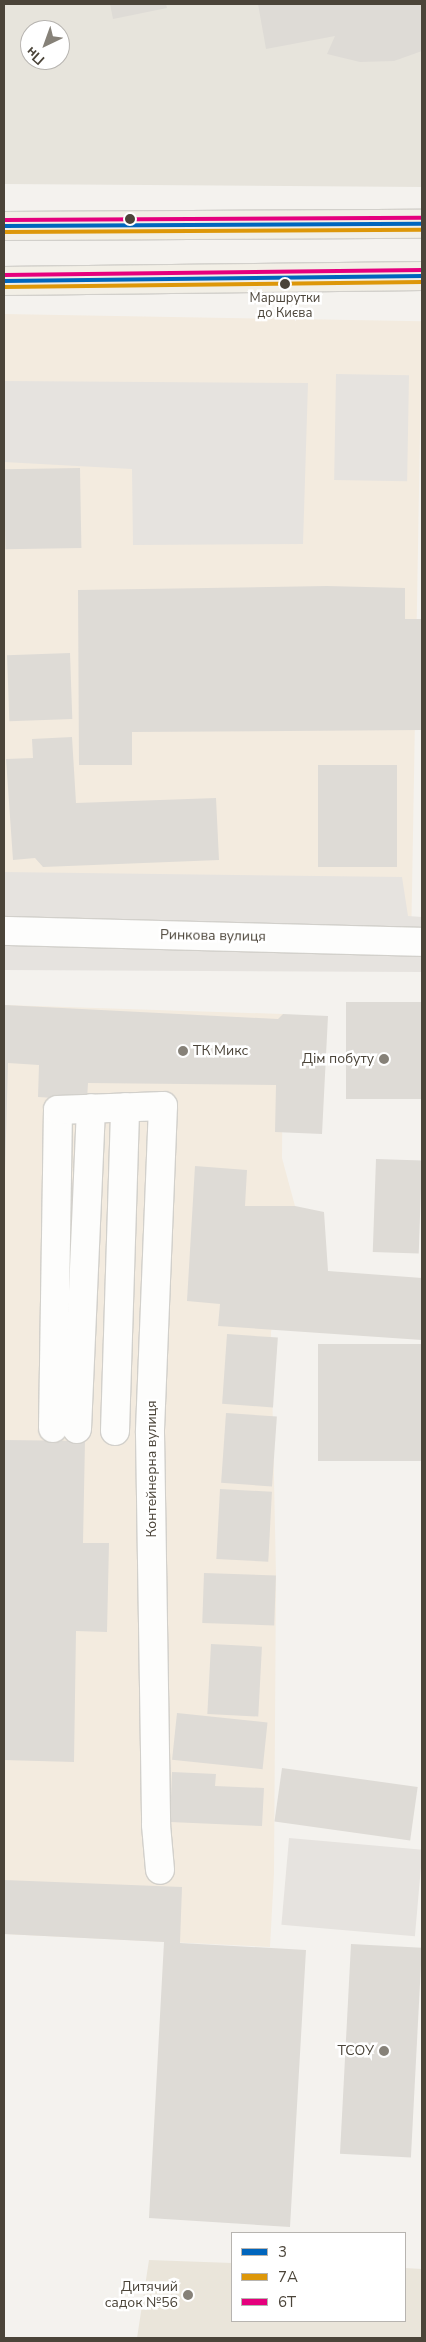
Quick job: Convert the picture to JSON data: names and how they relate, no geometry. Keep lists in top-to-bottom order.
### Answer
{
  "streets": {
    "street": ["Ринкова вулиця", "Контейнерна вулиця"]
  },
  "places": [
    "Маршрутки до Києва",
    "ТК Микс",
    "Дім побуту",
    "ТСОУ",
    "Дитячий садок №56"
  ],
  "lines": ["transit line 6Т", "transit line 3", "transit line 7А"],
  "legend": ["3", "7А", "6Т"],
  "north": "bottom left"
}
